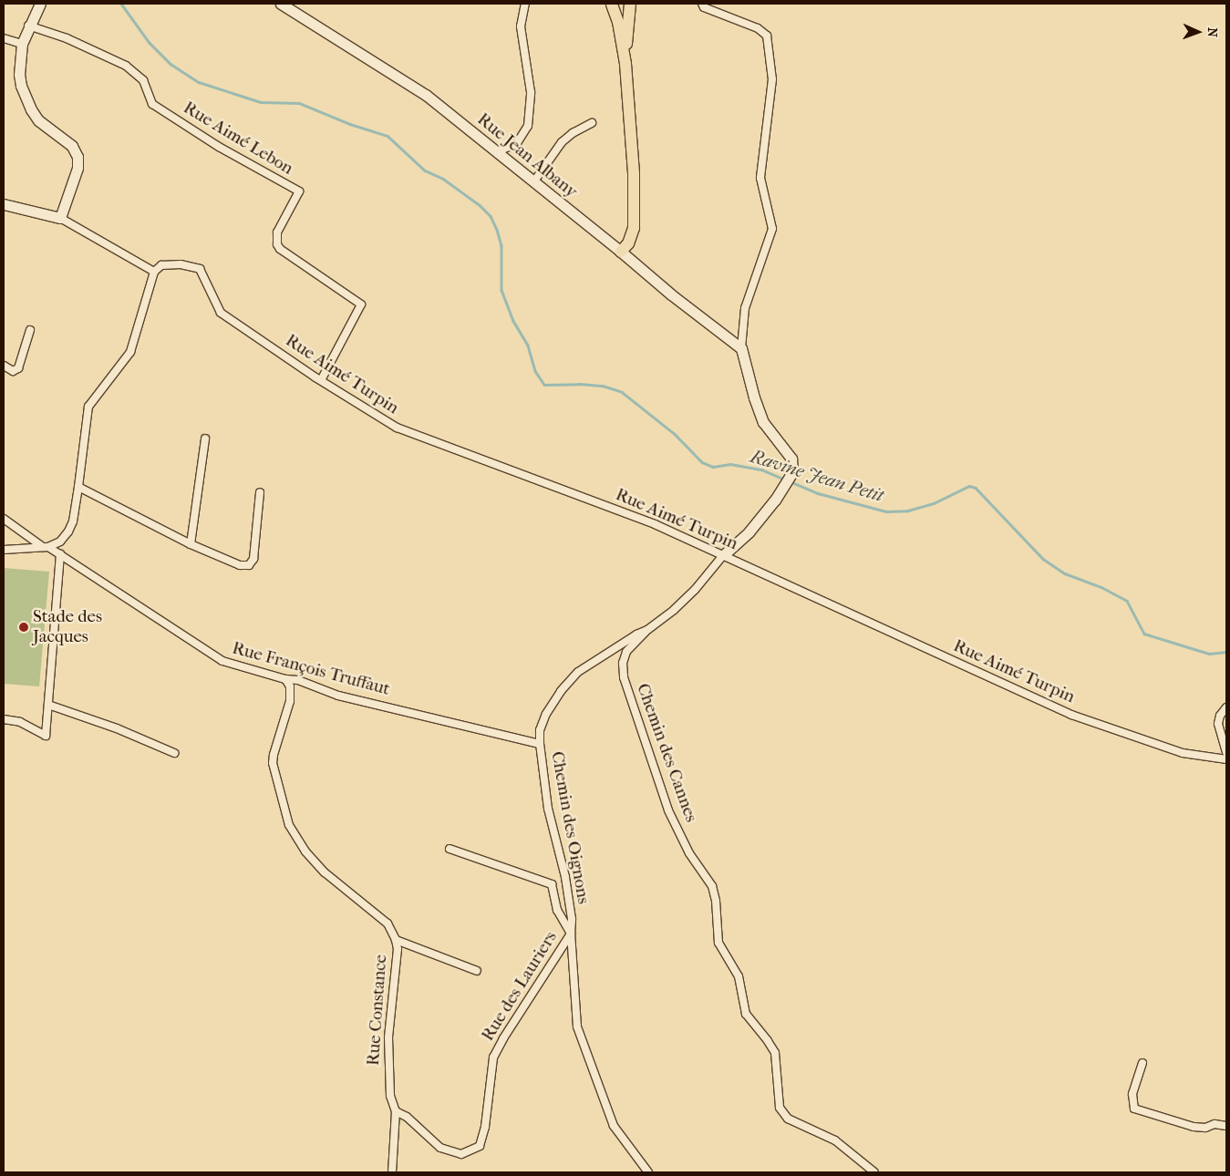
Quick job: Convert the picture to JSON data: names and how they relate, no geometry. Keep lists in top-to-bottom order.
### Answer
{
  "streets": {
    "street": [
      "Rue Aimé Lebon",
      "Rue Jean Albany",
      "Rue Aimé Turpin",
      "Rue François Truffaut",
      "Chemin des Cannes",
      "Chemin des Oignons",
      "Rue des Lauriers",
      "Rue Constance"
    ]
  },
  "crossings": [
    ["Rue Aimé Lebon", "Rue Aimé Turpin"],
    ["Rue Aimé Turpin", "Chemin des Oignons"],
    ["Rue François Truffaut", "Chemin des Oignons"],
    ["Rue François Truffaut", "Rue Constance"],
    ["Chemin des Cannes", "Chemin des Oignons"],
    ["Chemin des Oignons", "Rue des Lauriers"],
    ["Rue des Lauriers", "Rue Constance"]
  ],
  "water": ["Ravine Jean Petit"],
  "places": ["Stade des Jacques"],
  "north": "right"
}
